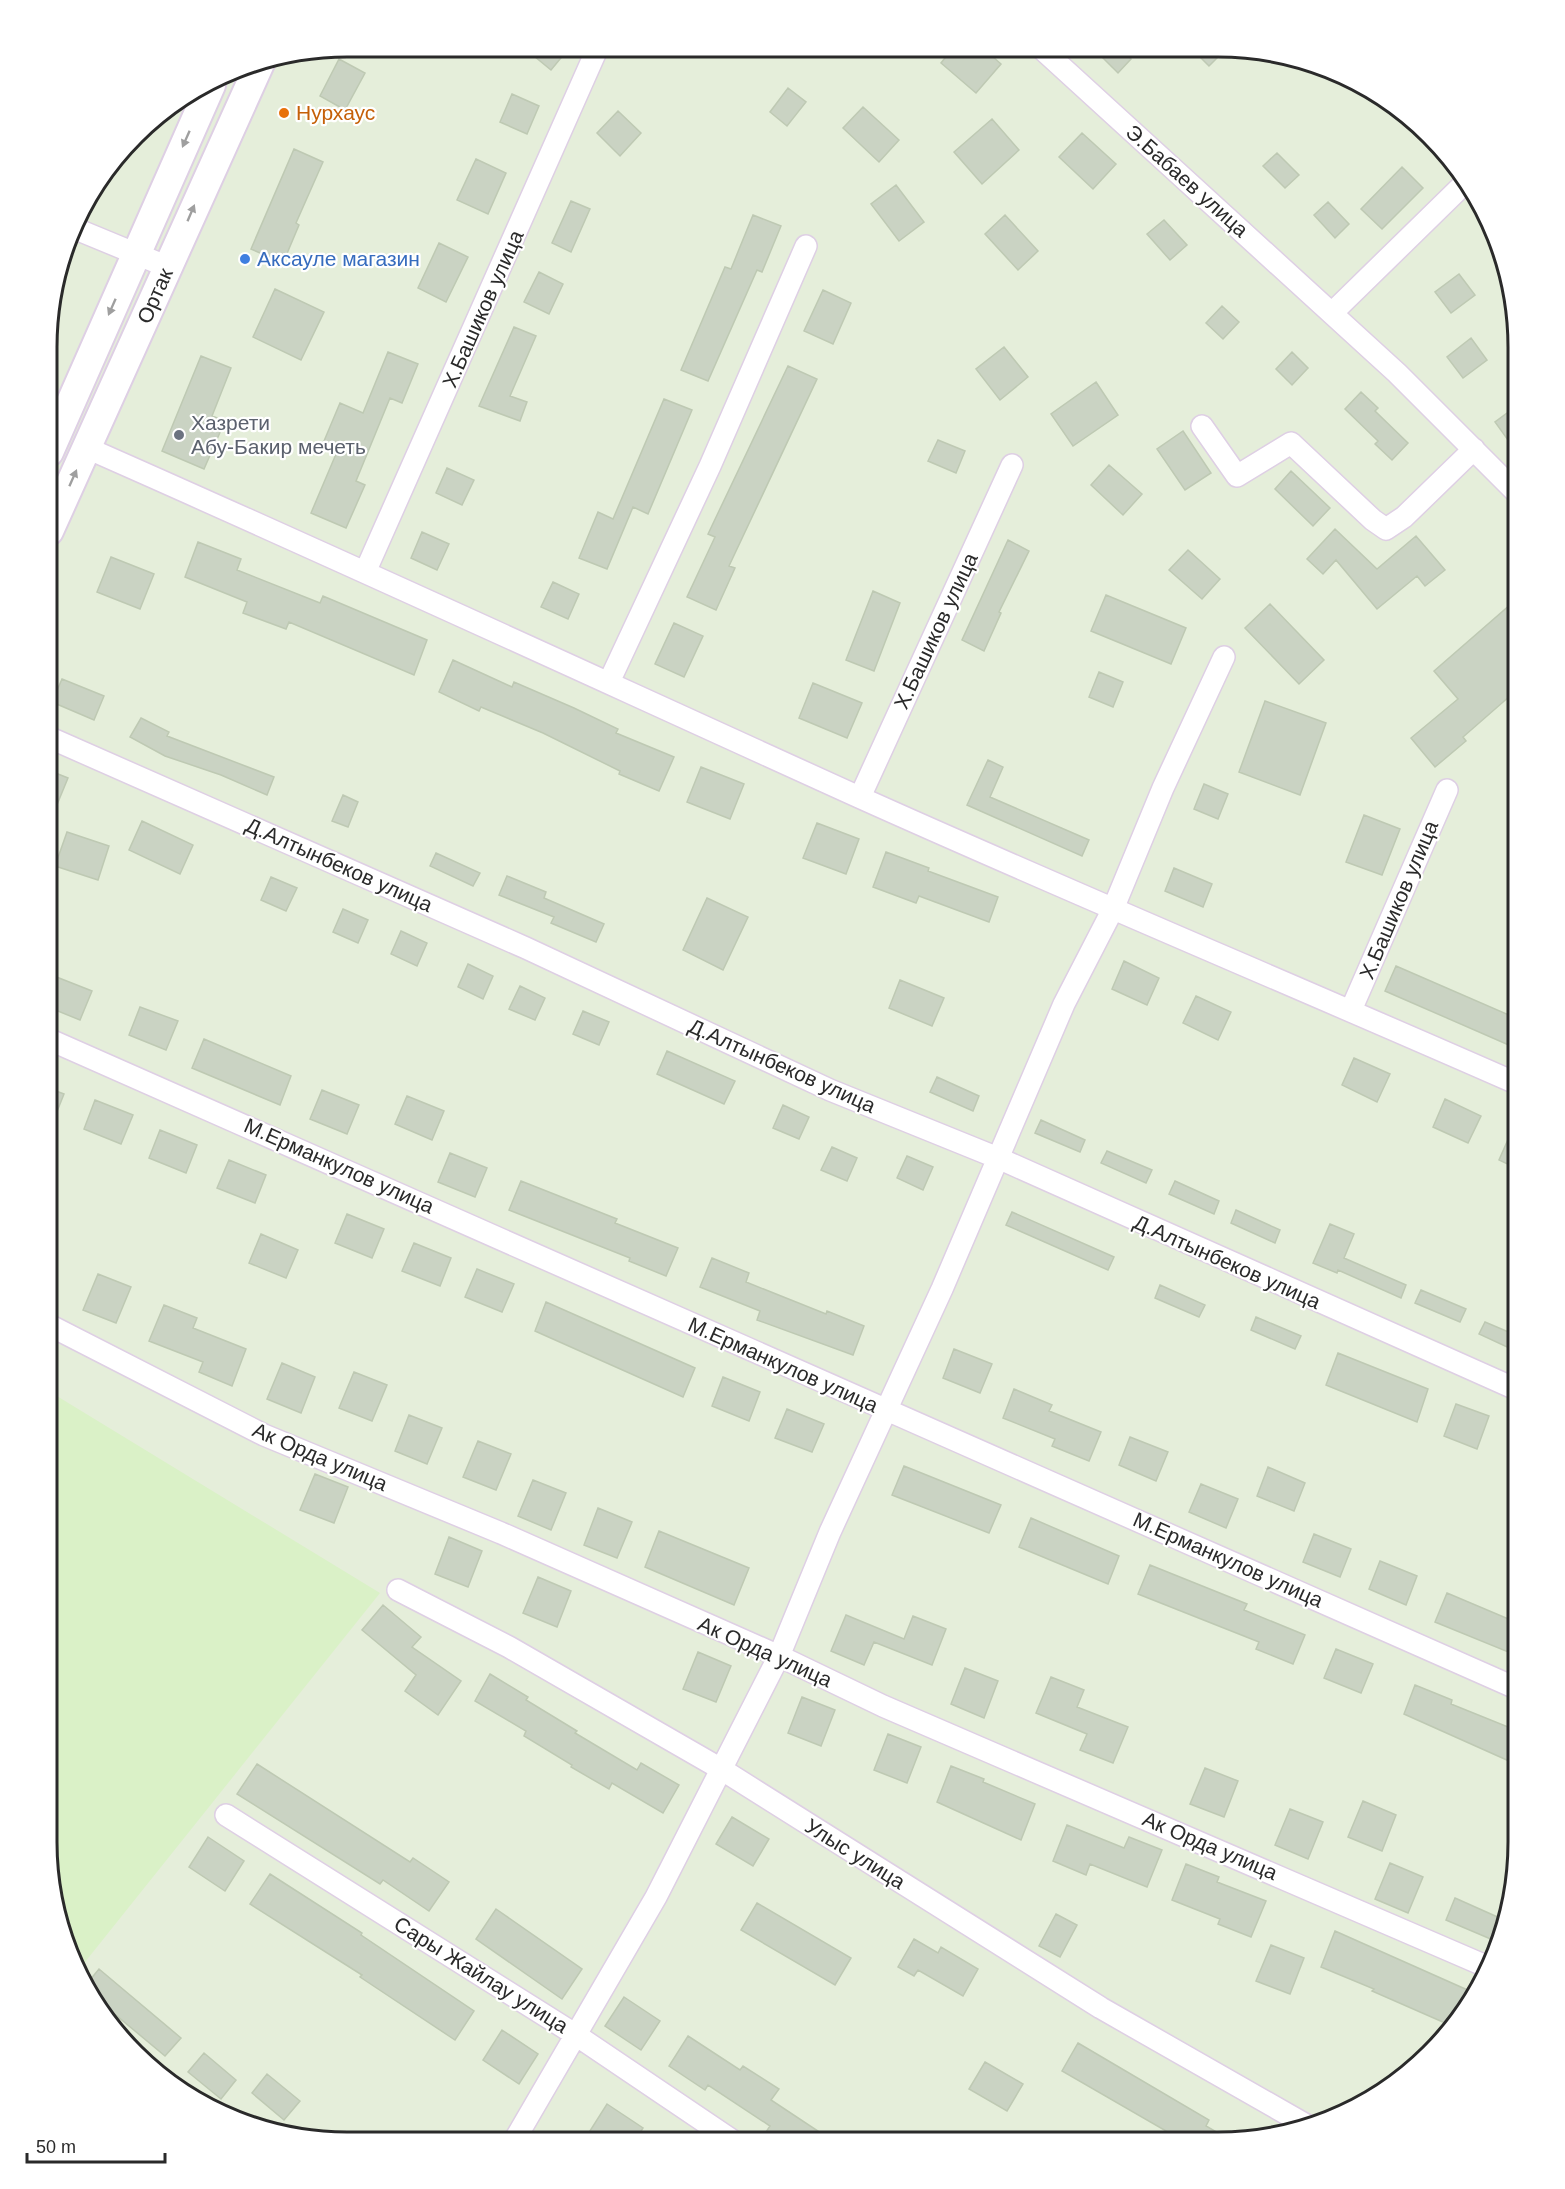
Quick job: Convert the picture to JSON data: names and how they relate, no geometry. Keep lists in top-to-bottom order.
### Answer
{
  "streets": {
    "street": [
      "Э.Бабаев улица",
      "Ортак",
      "Х.Башиков улица",
      "Д.Алтынбеков улица",
      "М.Ерманкулов улица",
      "Ак Орда улица",
      "Улыс улица",
      "Сары Жайлау улица"
    ]
  },
  "places": ["Нурхаус", "Аксауле магазин", "Хазрети Абу-Бакир мечеть"],
  "scale_bar": "50 m"
}
